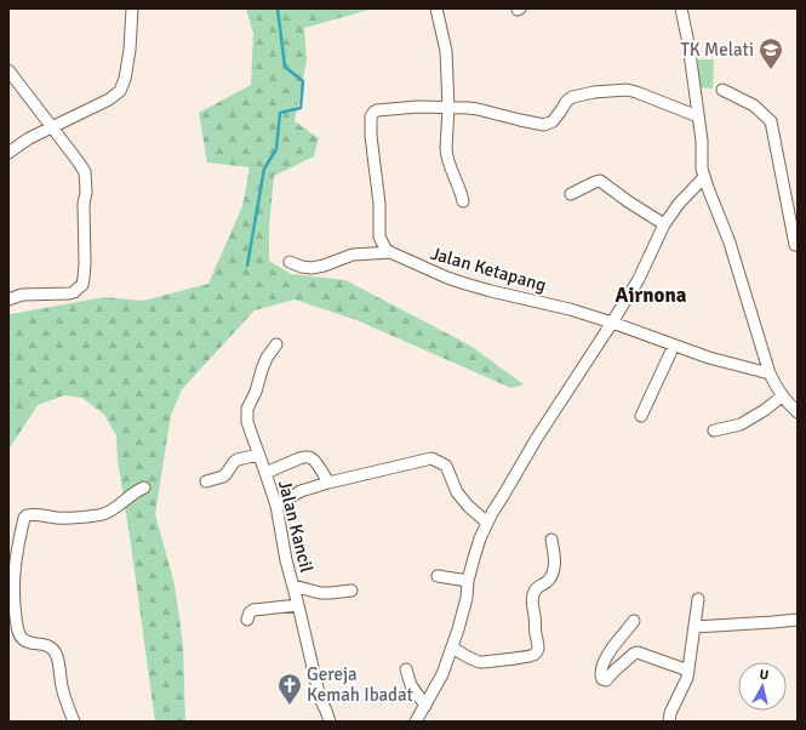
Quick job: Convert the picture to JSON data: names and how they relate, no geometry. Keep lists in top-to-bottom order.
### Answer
{
  "streets": {
    "street": ["Jalan Ketapang", "Jalan Kancil"]
  },
  "districts": ["Airnona"],
  "places": {
    "school or university": ["TK Melati"],
    "church": ["Gereja Kemah Ibadat"]
  },
  "north": "top"
}
